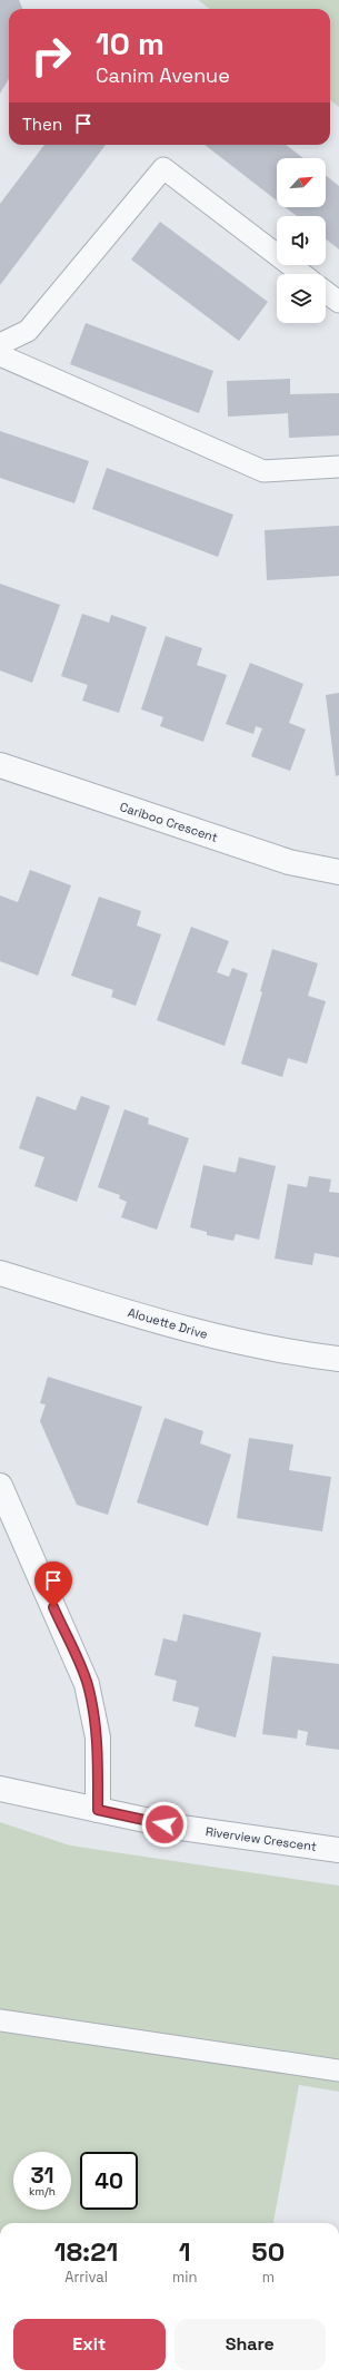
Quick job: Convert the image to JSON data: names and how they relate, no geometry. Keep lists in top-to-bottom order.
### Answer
{
  "streets": {
    "street": ["Cariboo Crescent", "Alouette Drive", "Riverview Crescent"]
  },
  "north": "top right",
  "page": {
    "turn": ["10 m", "Canim Avenue"],
    "then": "Then",
    "speed": "31 km/h",
    "limit": "40",
    "eta": [
      "18:21",
      "Arrival",
      "1",
      "min",
      "50",
      "m"
    ],
    "buttons": ["Exit", "Share"]
  }
}
